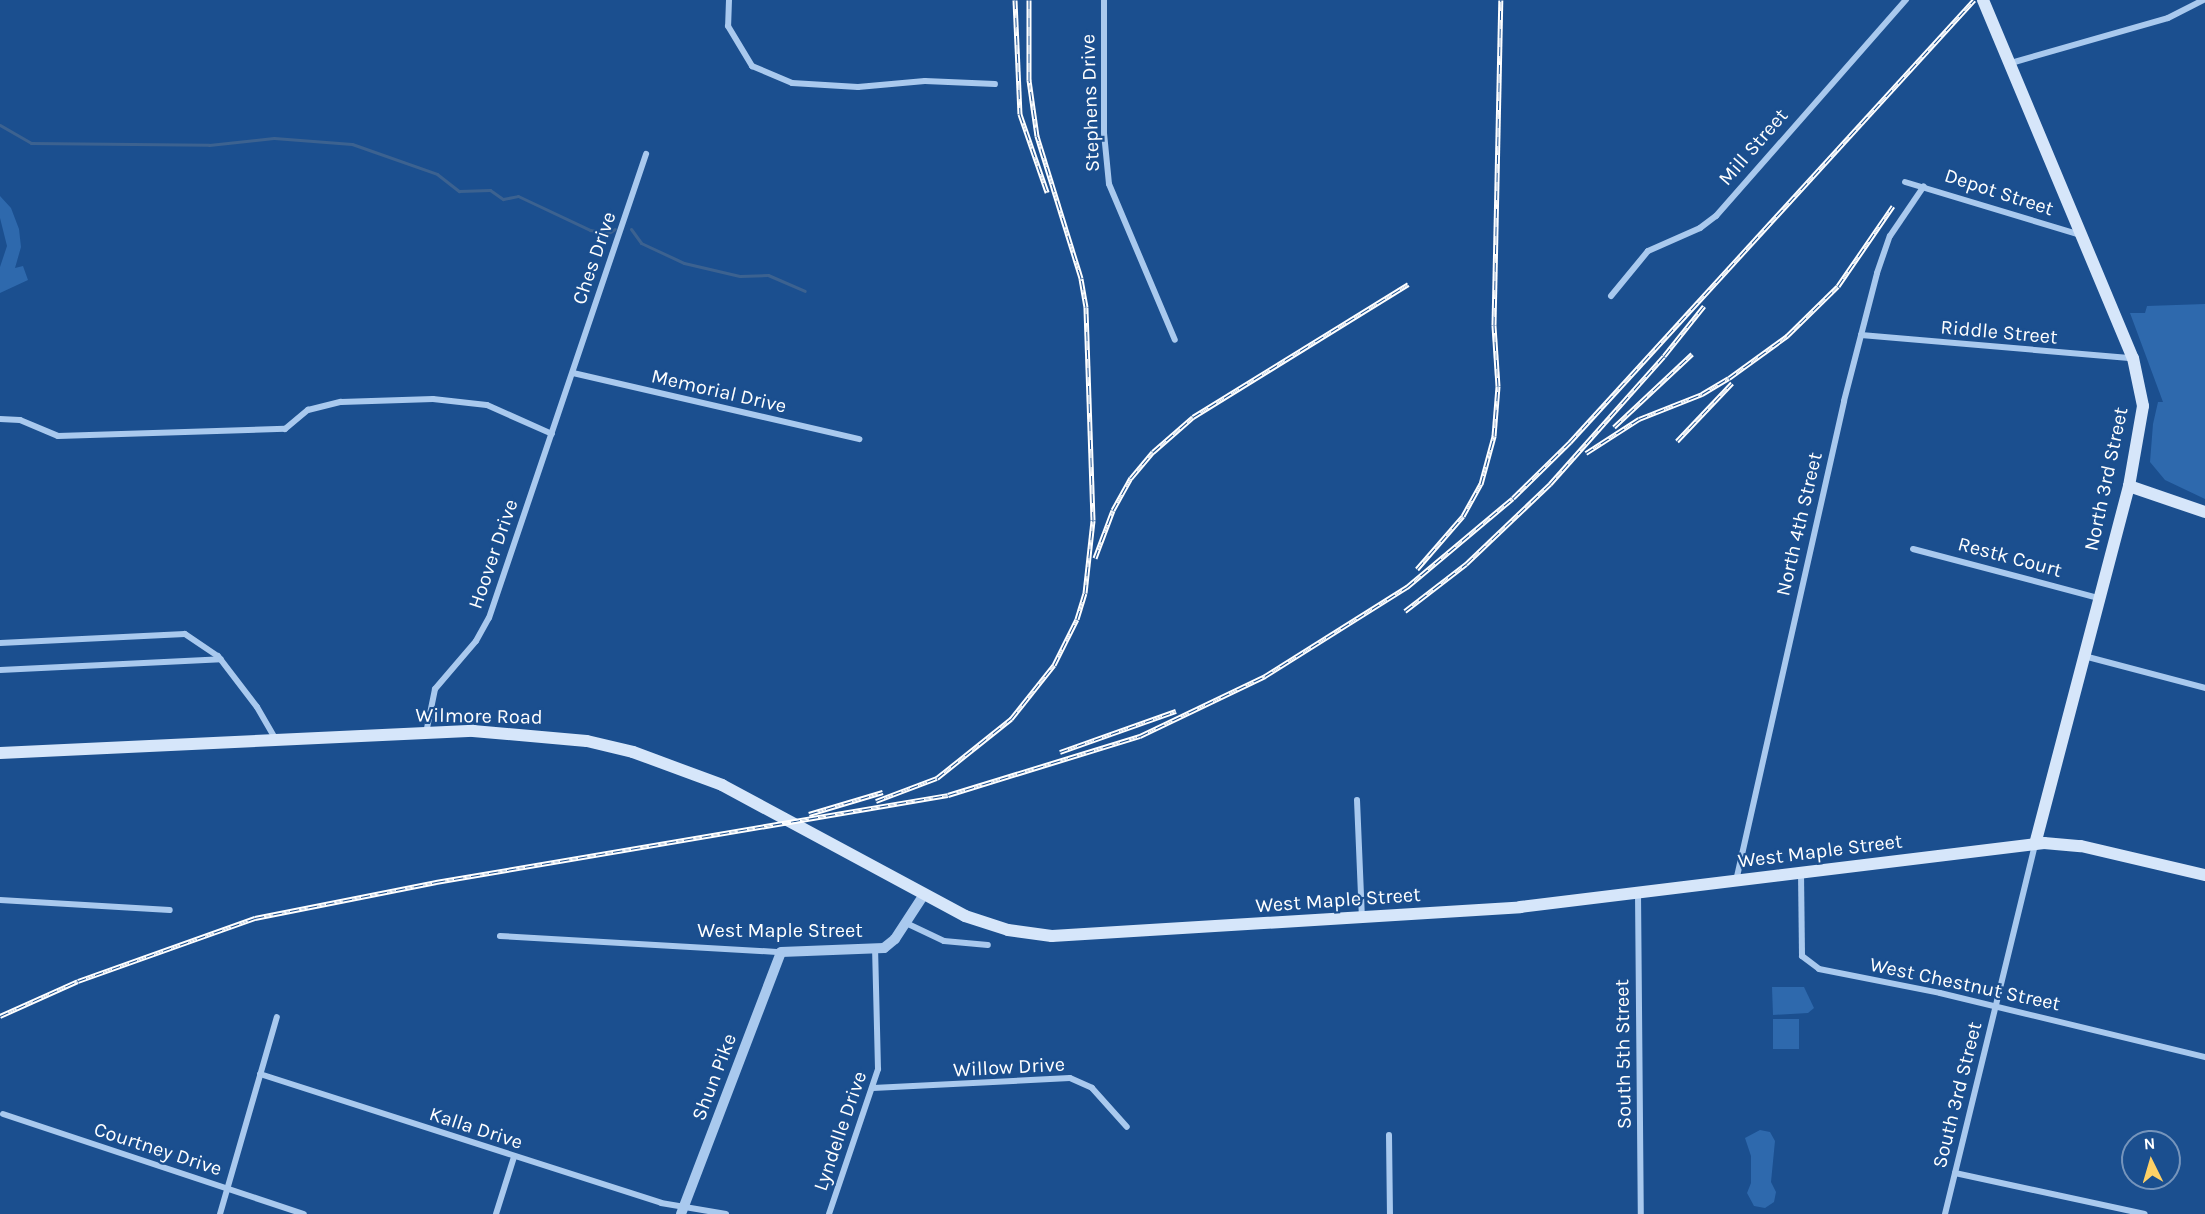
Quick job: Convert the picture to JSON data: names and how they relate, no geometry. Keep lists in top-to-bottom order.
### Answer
{
  "streets": {
    "main road": ["North 3rd Street", "Wilmore Road", "West Maple Street"],
    "street": [
      "Stephens Drive",
      "Mill Street",
      "Depot Street",
      "Ches Drive",
      "Riddle Street",
      "Memorial Drive",
      "North 4th Street",
      "Hoover Drive",
      "Restk Court",
      "West Chestnut Street",
      "South 5th Street",
      "Willow Drive",
      "Shun Pike",
      "South 3rd Street",
      "Kalla Drive",
      "Lyndelle Drive",
      "Courtney Drive"
    ]
  },
  "crossings": [
    ["Depot Street", "North 3rd Street"],
    ["Depot Street", "North 4th Street"],
    ["Ches Drive", "Memorial Drive"],
    ["Ches Drive", "Hoover Drive"],
    ["Riddle Street", "North 3rd Street"],
    ["Riddle Street", "North 4th Street"],
    ["Memorial Drive", "Hoover Drive"],
    ["North 3rd Street", "Restk Court"],
    ["North 3rd Street", "West Maple Street"],
    ["North 3rd Street", "South 3rd Street"],
    ["North 4th Street", "West Maple Street"],
    ["Hoover Drive", "Wilmore Road"],
    ["Wilmore Road", "West Maple Street"],
    ["West Maple Street", "West Chestnut Street"],
    ["West Maple Street", "South 5th Street"],
    ["West Maple Street", "Shun Pike"],
    ["West Maple Street", "South 3rd Street"],
    ["West Maple Street", "Lyndelle Drive"],
    ["West Chestnut Street", "South 3rd Street"],
    ["Willow Drive", "Lyndelle Drive"],
    ["Shun Pike", "Kalla Drive"]
  ],
  "north": "top"
}
